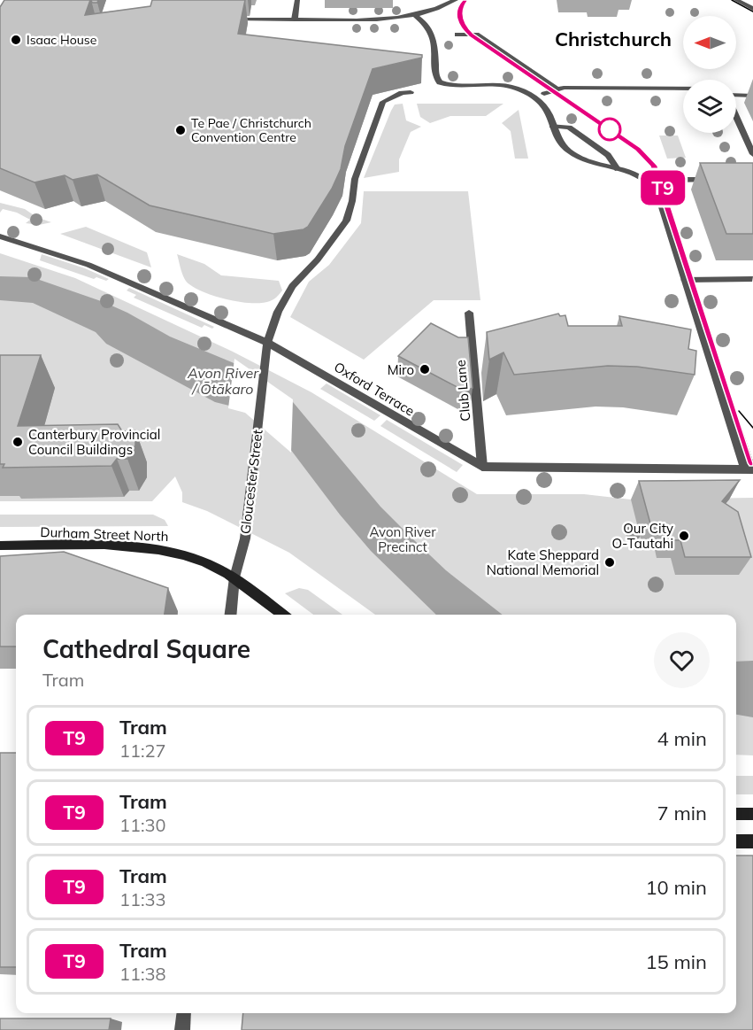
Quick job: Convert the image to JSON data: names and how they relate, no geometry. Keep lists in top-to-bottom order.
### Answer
{
  "streets": {
    "main road": ["Durham Street North"],
    "street": ["Oxford Terrace", "Club Lane", "Gloucester Street"]
  },
  "crossings": [
    ["Oxford Terrace", "Club Lane"],
    ["Oxford Terrace", "Gloucester Street"],
    ["Gloucester Street", "Durham Street North"]
  ],
  "districts": ["Christchurch"],
  "water": ["Avon River / Ōtākaro"],
  "parks": ["Avon River Precinct"],
  "places": [
    "Isaac House",
    "Te Pae / Christchurch Convention Centre",
    "Miro",
    "Canterbury Provincial Council Buildings",
    "Our City O-Tautahi",
    "Kate Sheppard National Memorial"
  ],
  "lines": ["tram line T9"],
  "north": "left",
  "page": {
    "on_map": "T9",
    "heading": ["Cathedral Square", "Tram"],
    "list": [
      {
        "mark": "T9",
        "name": "Tram",
        "note": "11:27",
        "value": "4 min"
      },
      {
        "mark": "T9",
        "name": "Tram",
        "note": "11:30",
        "value": "7 min"
      },
      {
        "mark": "T9",
        "name": "Tram",
        "note": "11:33",
        "value": "10 min"
      },
      {
        "mark": "T9",
        "name": "Tram",
        "note": "11:38",
        "value": "15 min"
      }
    ]
  }
}
